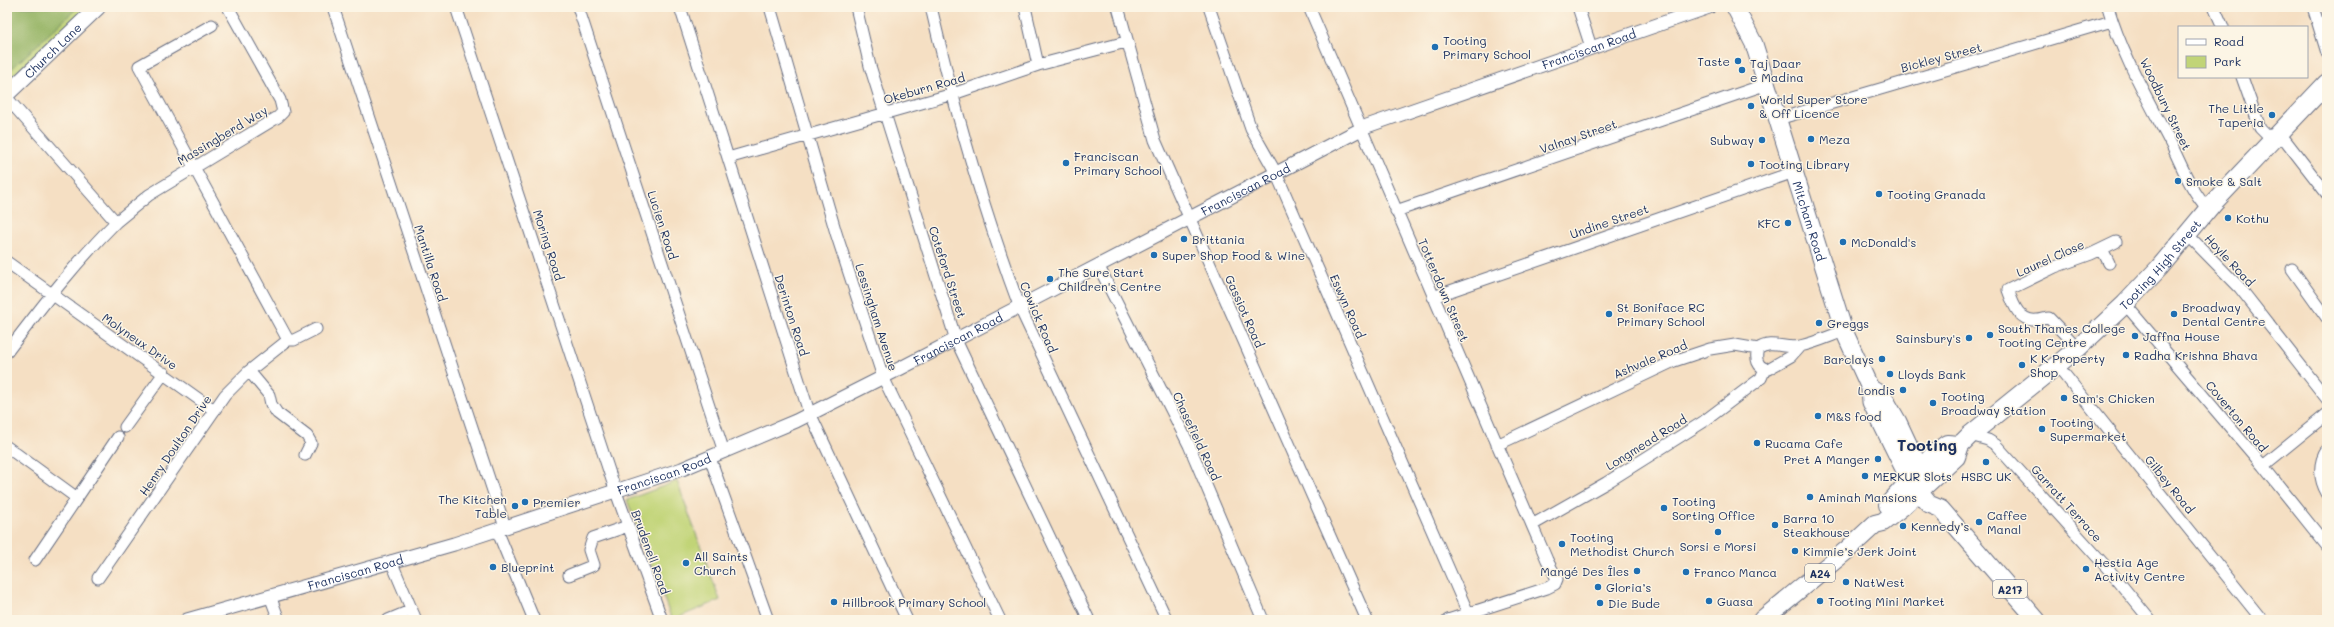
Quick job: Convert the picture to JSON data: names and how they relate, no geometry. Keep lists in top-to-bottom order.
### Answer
{
  "streets": {
    "highway": ["Tooting High Street", "A24"],
    "main road": ["Church Lane", "Mitcham Road", "A217"],
    "street": [
      "Franciscan Road",
      "Bickley Street",
      "Okeburn Road",
      "Woodbury Street",
      "Massingberd Way",
      "Valnay Street",
      "Undine Street",
      "Lucien Road",
      "Moring Road",
      "Laurel Close",
      "Hoyle Road",
      "Mantilla Road",
      "Coteford Street",
      "Totterdown Street",
      "Eswyn Road",
      "Gassiot Road",
      "Derinton Road",
      "Lessingham Avenue",
      "Cowick Road",
      "Molyneux Drive",
      "Ashvale Road",
      "Coverton Road",
      "Chasefield Road",
      "Longmead Road",
      "Henry Doulton Drive",
      "Gilbey Road",
      "Garratt Terrace",
      "Brudenell Road"
    ]
  },
  "crossings": [
    ["Franciscan Road", "Lucien Road"],
    ["Franciscan Road", "Moring Road"],
    ["Franciscan Road", "Mantilla Road"],
    ["Franciscan Road", "Coteford Street"],
    ["Franciscan Road", "Totterdown Street"],
    ["Franciscan Road", "Eswyn Road"],
    ["Franciscan Road", "Gassiot Road"],
    ["Franciscan Road", "Derinton Road"],
    ["Franciscan Road", "Lessingham Avenue"],
    ["Franciscan Road", "Cowick Road"],
    ["Franciscan Road", "Chasefield Road"],
    ["Franciscan Road", "Brudenell Road"],
    ["Bickley Street", "Woodbury Street"],
    ["Bickley Street", "Mitcham Road"],
    ["Okeburn Road", "Coteford Street"],
    ["Okeburn Road", "Gassiot Road"],
    ["Okeburn Road", "Derinton Road"],
    ["Okeburn Road", "Lessingham Avenue"],
    ["Okeburn Road", "Cowick Road"],
    ["Woodbury Street", "Tooting High Street"],
    ["Massingberd Way", "Molyneux Drive"],
    ["Valnay Street", "Mitcham Road"],
    ["Valnay Street", "Totterdown Street"],
    ["Undine Street", "Mitcham Road"],
    ["Undine Street", "Totterdown Street"],
    ["Mitcham Road", "Tooting High Street"],
    ["Mitcham Road", "Ashvale Road"],
    ["Mitcham Road", "A217"],
    ["Moring Road", "Brudenell Road"],
    ["Laurel Close", "Tooting High Street"],
    ["Hoyle Road", "Tooting High Street"],
    ["Tooting High Street", "Coverton Road"],
    ["Tooting High Street", "Gilbey Road"],
    ["Tooting High Street", "Garratt Terrace"],
    ["Tooting High Street", "A217"],
    ["Totterdown Street", "Eswyn Road"],
    ["Totterdown Street", "Ashvale Road"],
    ["Totterdown Street", "Longmead Road"],
    ["Molyneux Drive", "Henry Doulton Drive"],
    ["Ashvale Road", "Longmead Road"]
  ],
  "districts": ["Tooting"],
  "places": [
    "Tooting Primary School",
    "Taste",
    "Taj Daar e Madina",
    "World Super Store & Off Licence",
    "The Little Taperia",
    "Meza",
    "Subway",
    "Franciscan Primary School",
    "Tooting Library",
    "Smoke & Salt",
    "Tooting Granada",
    "Kothu",
    "KFC",
    "Brittania",
    "McDonald's",
    "Super Shop Food & Wine",
    "The Sure Start Children's Centre",
    "St Boniface RC Primary School",
    "Broadway Dental Centre",
    "Greggs",
    "South Thames College Tooting Centre",
    "Jaffna House",
    "Sainsbury's",
    "Radha Krishna Bhava",
    "Barclays",
    "K K Property Shop",
    "Lloyds Bank",
    "Londis",
    "Sam's Chicken",
    "Tooting Broadway Station",
    "M&S food",
    "Tooting Supermarket",
    "Rucama Cafe",
    "Pret A Manger",
    "HSBC UK",
    "MERKUR Slots",
    "Aminah Mansions",
    "Premier",
    "The Kitchen Table",
    "Tooting Sorting Office",
    "Caffee Manal",
    "Barra 10 Steakhouse",
    "Kennedy’s",
    "Sorsi e Morsi",
    "Tooting Methodist Church",
    "Kimmie’s Jerk Joint",
    "All Saints Church",
    "Blueprint",
    "Hestia Age Activity Centre",
    "Mangé Des Îles",
    "Franco Manca",
    "NatWest",
    "Gloria’s",
    "Guasa",
    "Tooting Mini Market",
    "Hillbrook Primary School",
    "Die Bude"
  ],
  "legend": ["Road", "Park"]
}
